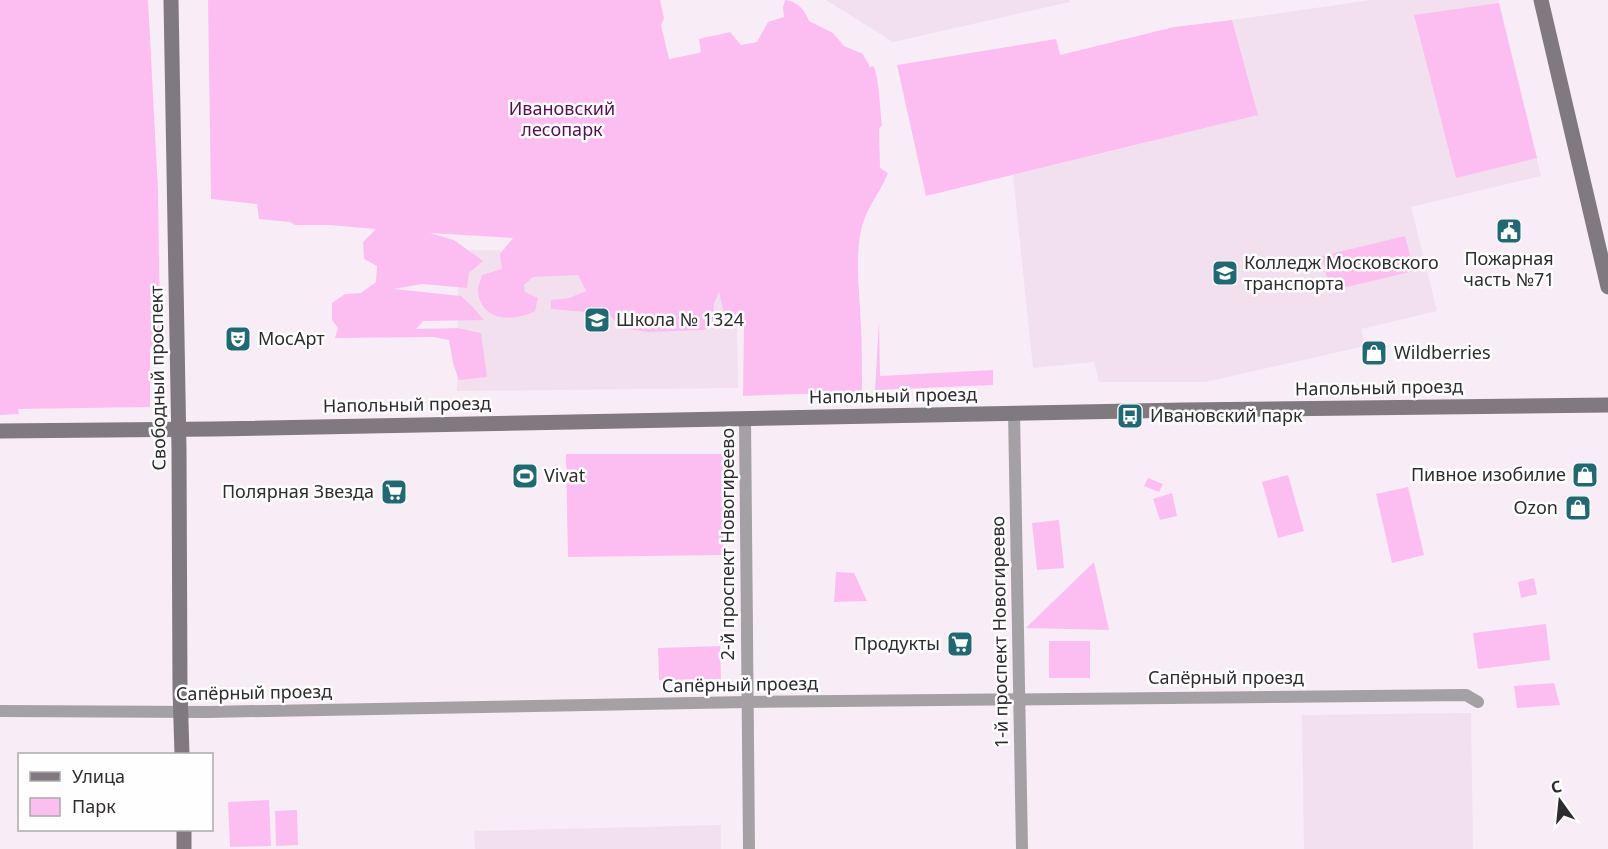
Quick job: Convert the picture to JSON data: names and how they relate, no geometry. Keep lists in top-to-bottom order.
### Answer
{
  "streets": {
    "street": [
      "Свободный проспект",
      "Напольный проезд",
      "2-й проспект Новогиреево",
      "1-й проспект Новогиреево",
      "Сапёрный проезд"
    ]
  },
  "crossings": [
    ["Свободный проспект", "Напольный проезд"],
    ["Свободный проспект", "Сапёрный проезд"],
    ["Напольный проезд", "2-й проспект Новогиреево"],
    ["Напольный проезд", "1-й проспект Новогиреево"],
    ["2-й проспект Новогиреево", "Сапёрный проезд"],
    ["1-й проспект Новогиреево", "Сапёрный проезд"]
  ],
  "parks": ["Ивановский лесопарк"],
  "places": {
    "public building": ["Пожарная часть №71"],
    "school or university": ["Колледж Московского транспорта", "Школа № 1324"],
    "theatre": ["МосАрт"],
    "shop": ["Wildberries", "Пивное изобилие", "Ozon"],
    "bus stop": ["Ивановский парк"],
    "sports": ["Vivat"],
    "supermarket": ["Полярная Звезда", "Продукты"]
  },
  "legend": ["Улица", "Парк"],
  "north": "top"
}
